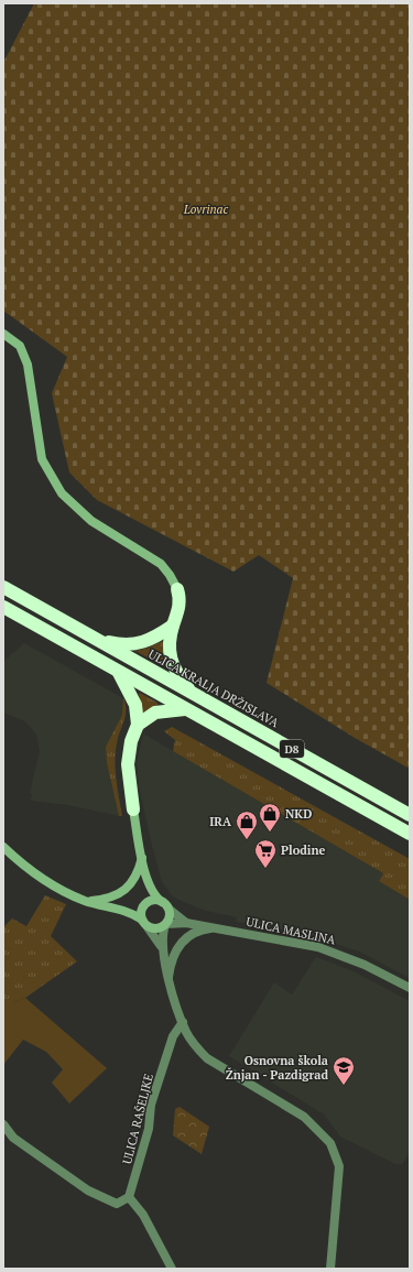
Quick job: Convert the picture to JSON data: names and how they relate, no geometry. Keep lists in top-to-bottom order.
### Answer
{
  "streets": {
    "highway": ["ULICA KRALJA DRŽISLAVA", "D8"],
    "street": ["ULICA MASLINA", "ULICA RAŠELJKE"]
  },
  "parks": ["Lovrinac"],
  "places": {
    "shop": ["NKD", "IRA"],
    "supermarket": ["Plodine"],
    "school or university": ["Osnovna škola Žnjan - Pazdigrad"]
  }
}
